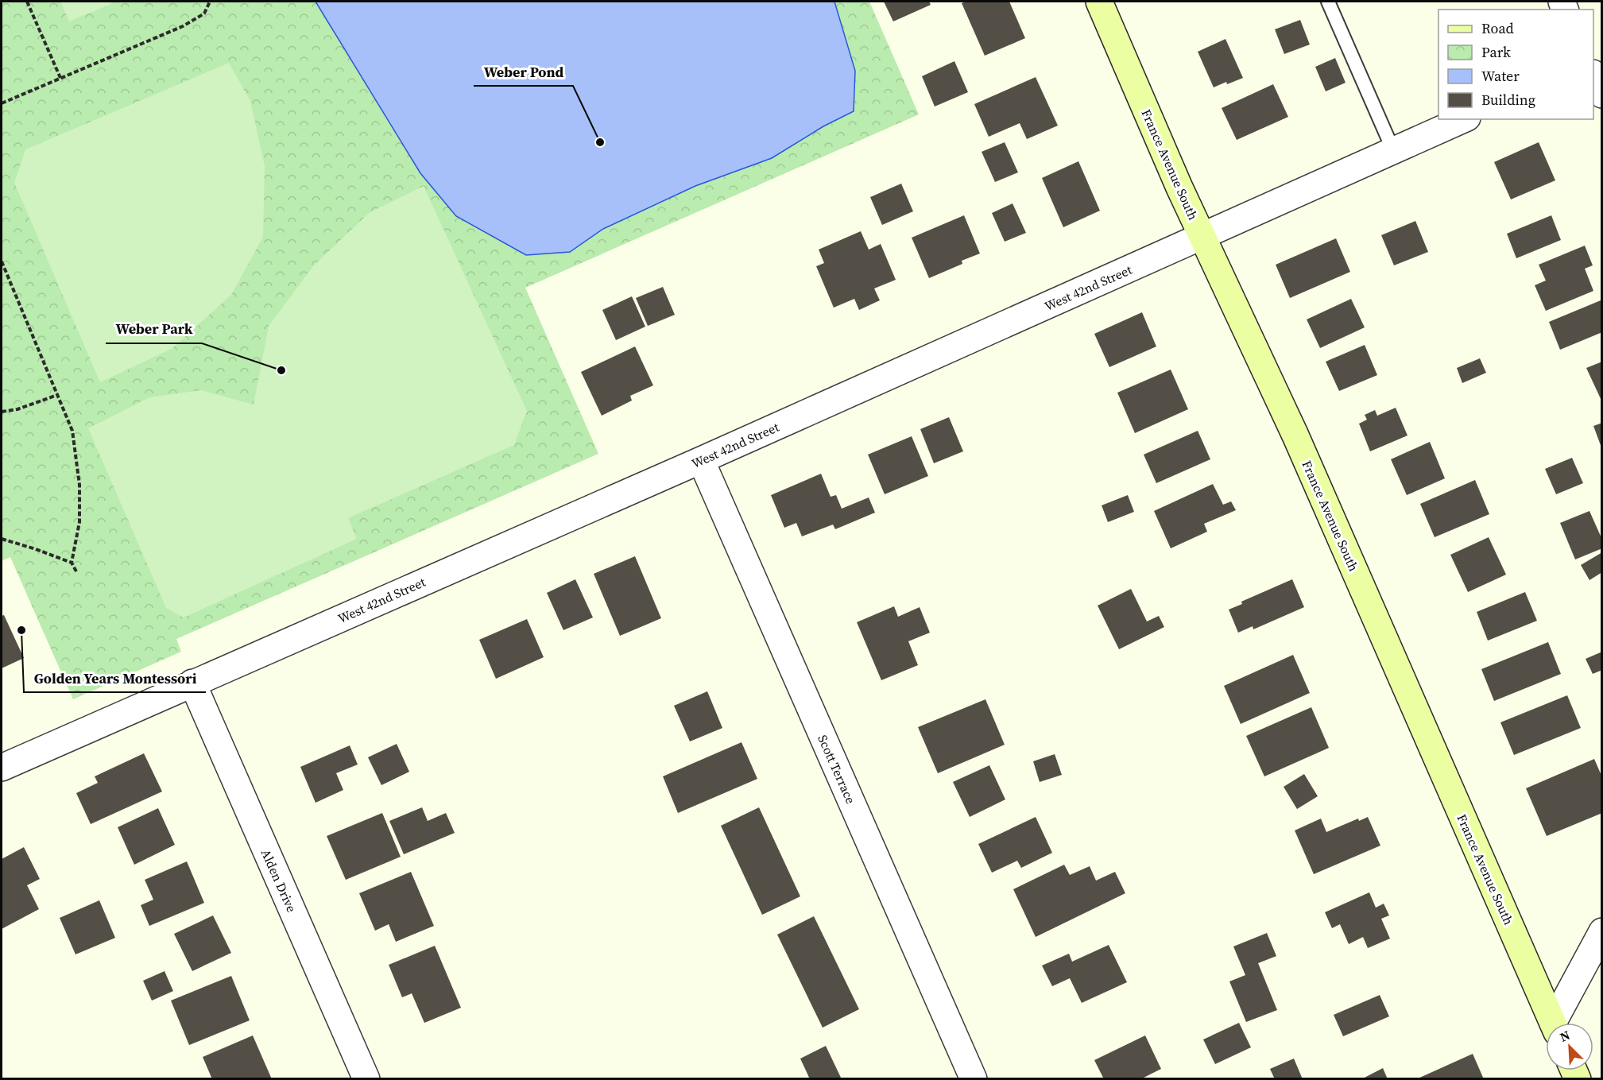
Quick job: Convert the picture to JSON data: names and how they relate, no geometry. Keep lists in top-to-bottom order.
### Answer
{
  "streets": {
    "main road": ["France Avenue South"],
    "street": ["West 42nd Street", "Scott Terrace", "Alden Drive"]
  },
  "crossings": [
    ["France Avenue South", "West 42nd Street"],
    ["West 42nd Street", "Scott Terrace"],
    ["West 42nd Street", "Alden Drive"]
  ],
  "places": ["Weber Pond", "Weber Park", "Golden Years Montessori"],
  "legend": [
    "Road",
    "Park",
    "Water",
    "Building"
  ],
  "north": "top left"
}
